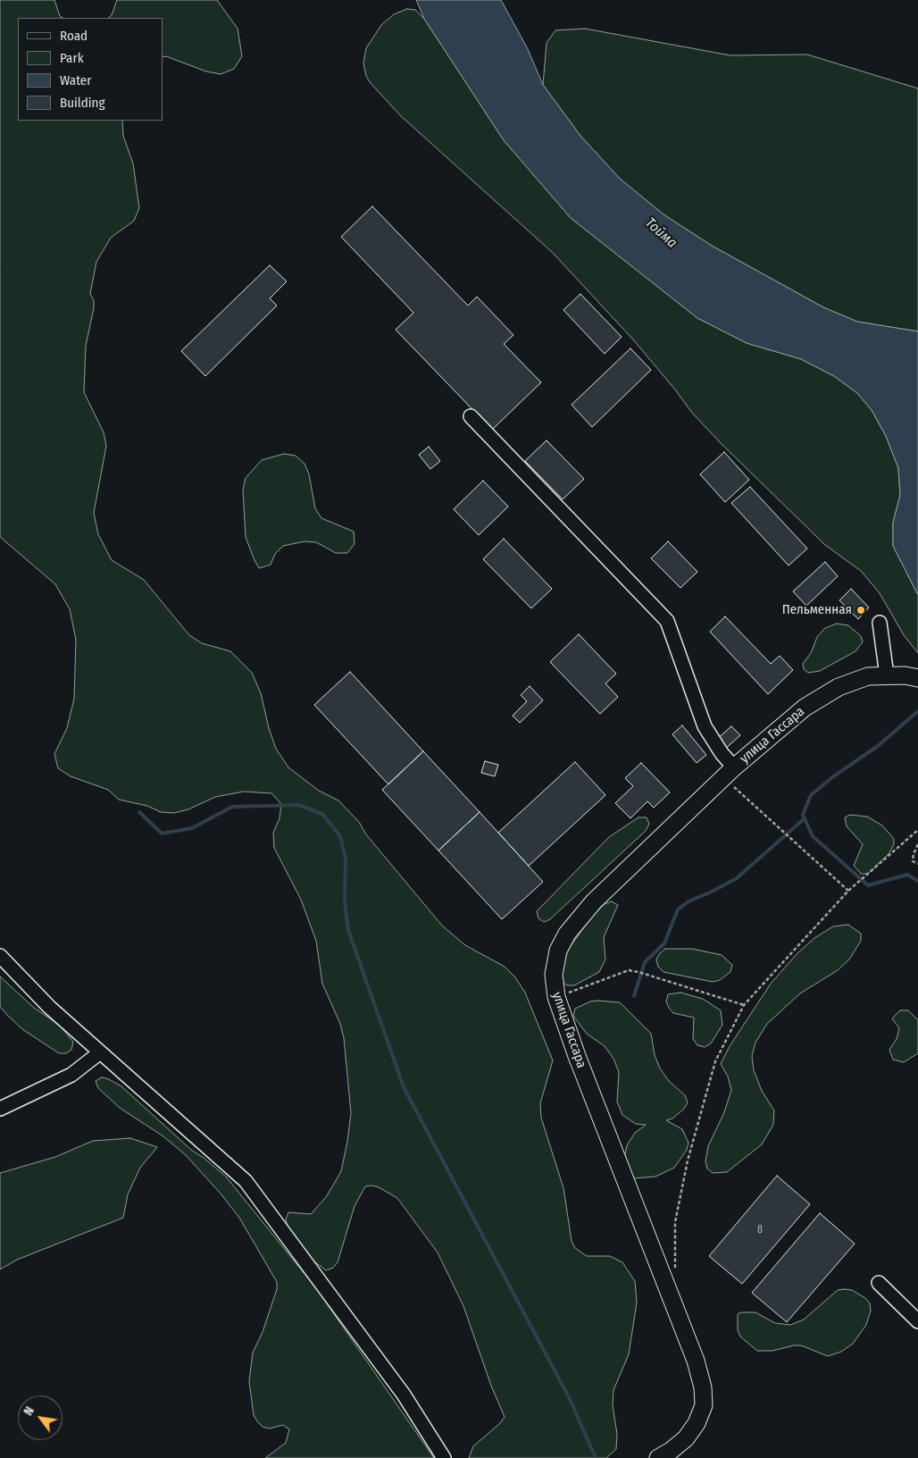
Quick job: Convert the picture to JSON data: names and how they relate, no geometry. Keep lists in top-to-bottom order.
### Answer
{
  "streets": {
    "main road": ["улица Гассара"]
  },
  "water": ["Тойма"],
  "places": ["Пельменная"],
  "house_numbers": ["8"],
  "legend": [
    "Road",
    "Park",
    "Water",
    "Building"
  ],
  "north": "top left"
}
